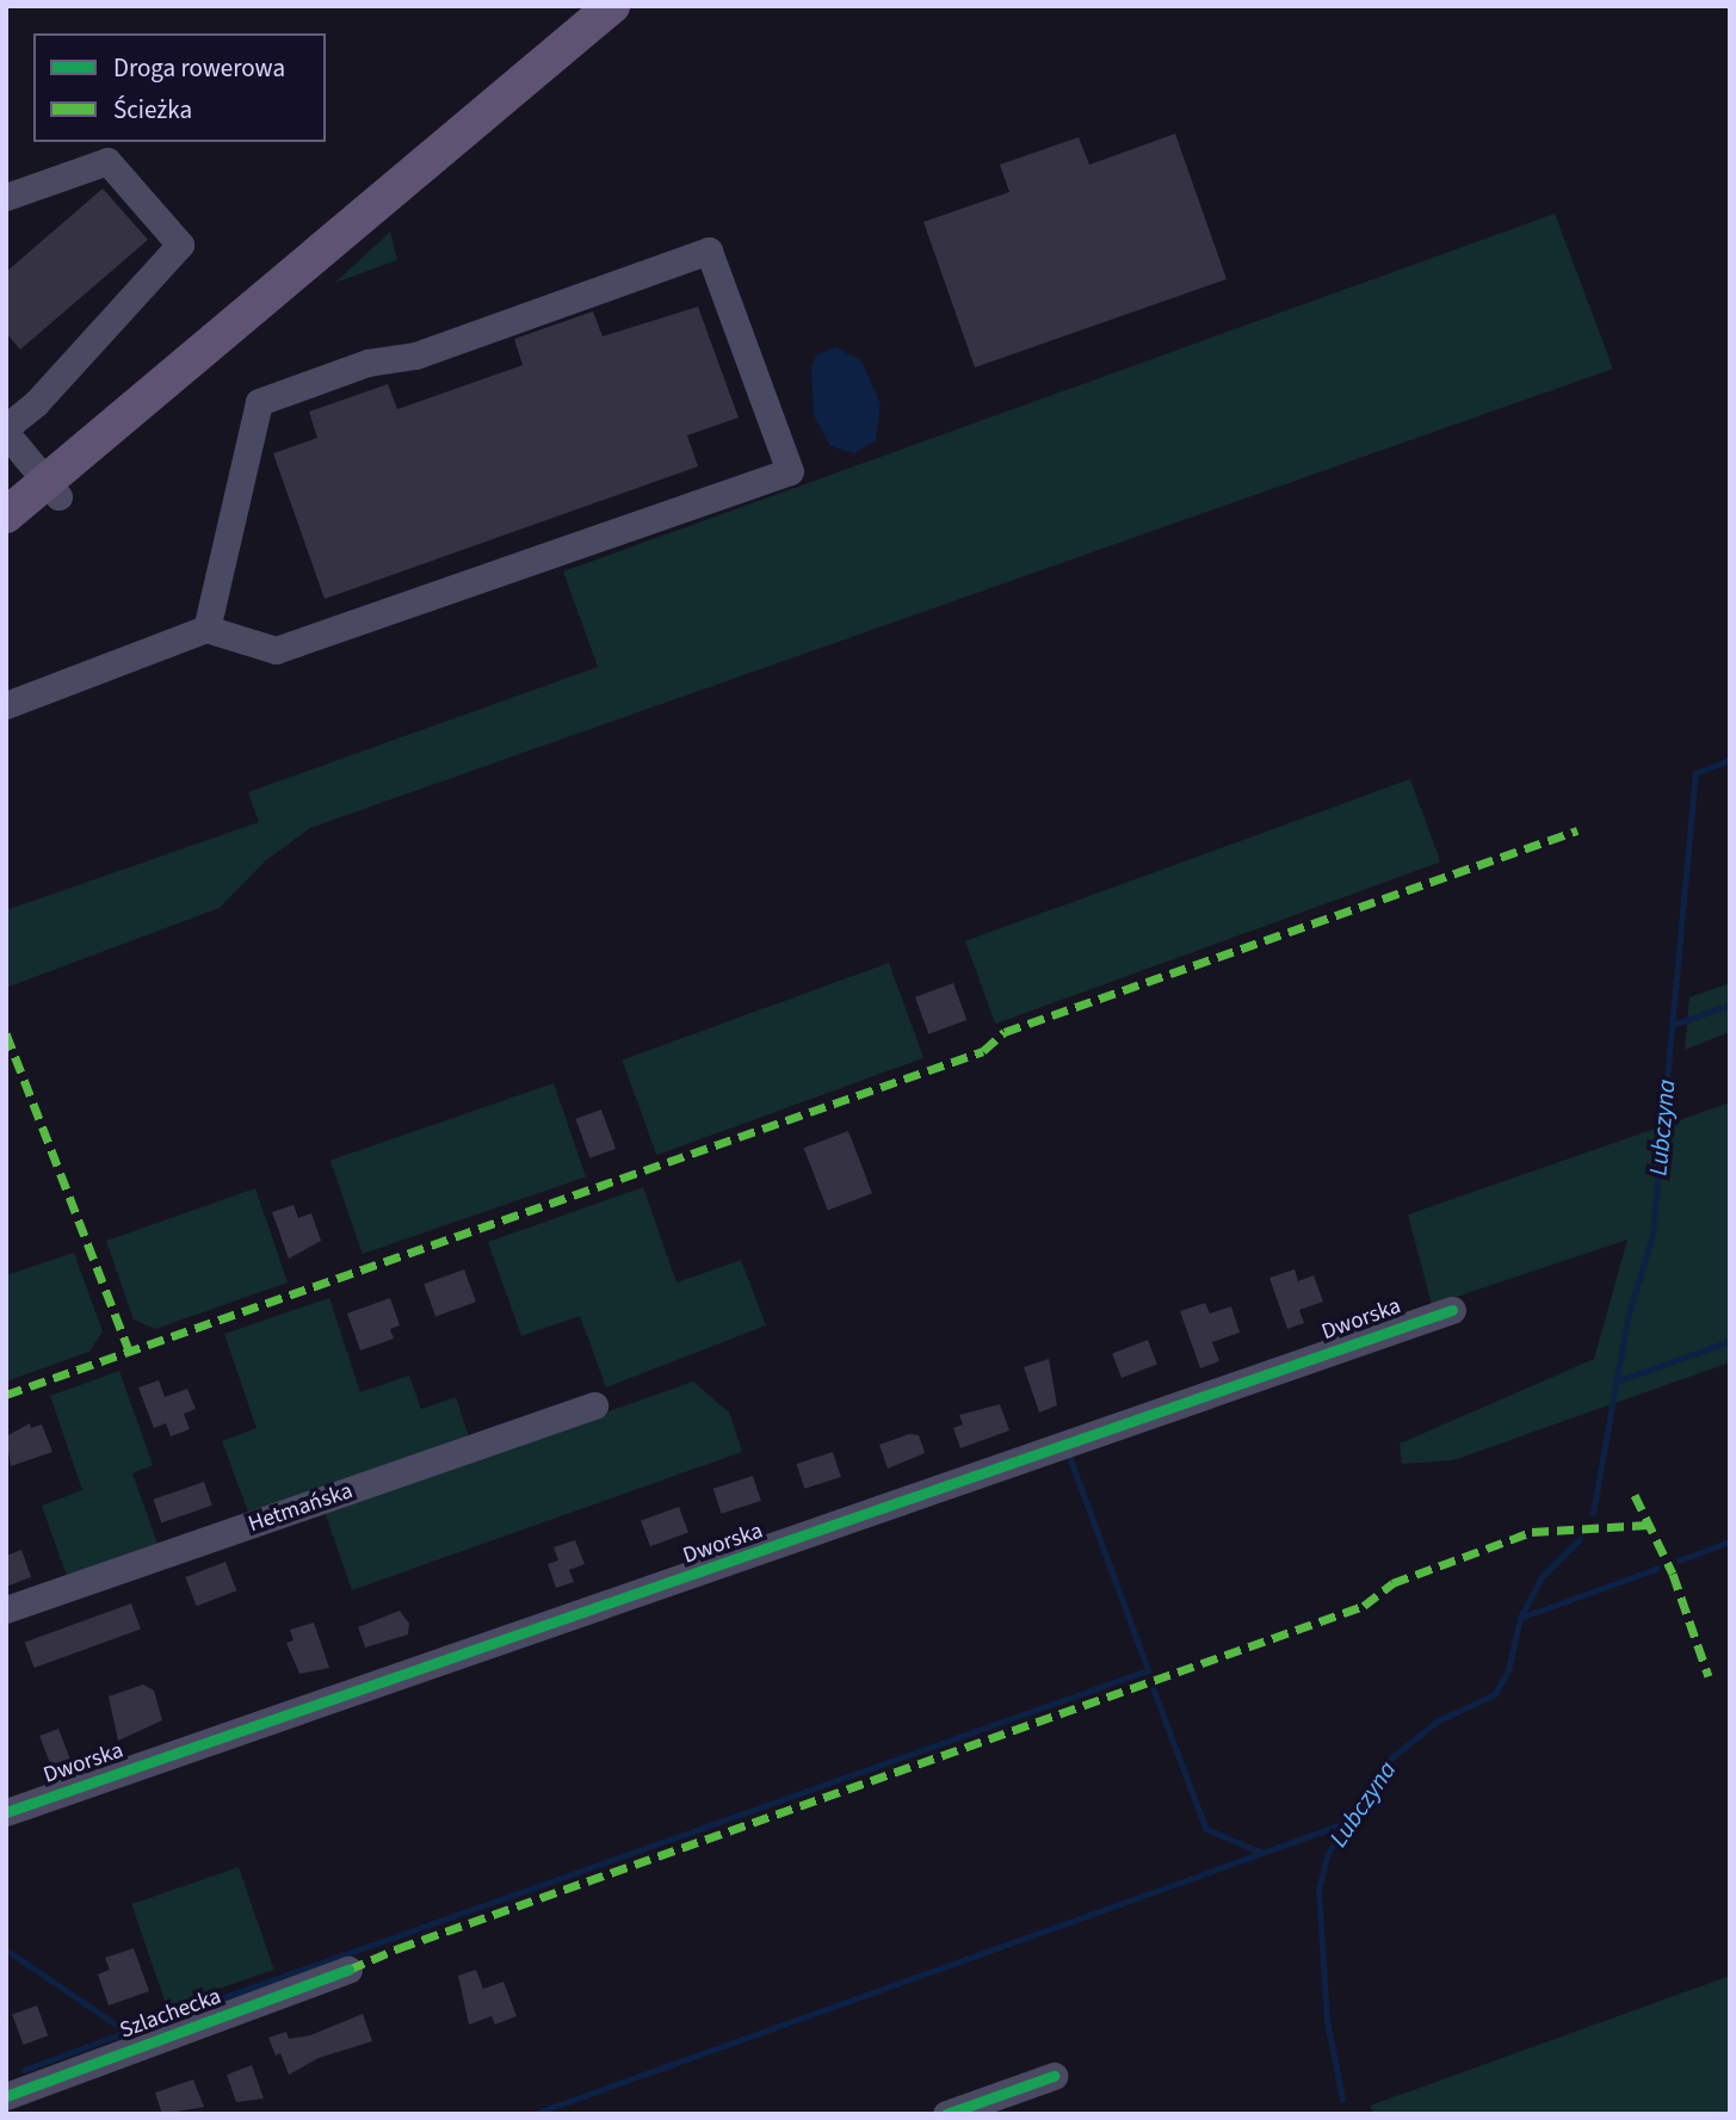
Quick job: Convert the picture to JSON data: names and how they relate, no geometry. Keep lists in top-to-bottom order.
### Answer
{
  "streets": {
    "street": ["Dworska", "Hetmańska", "Szlachecka"]
  },
  "water": ["Lubczyna"],
  "legend": ["Droga rowerowa", "Ścieżka"]
}
